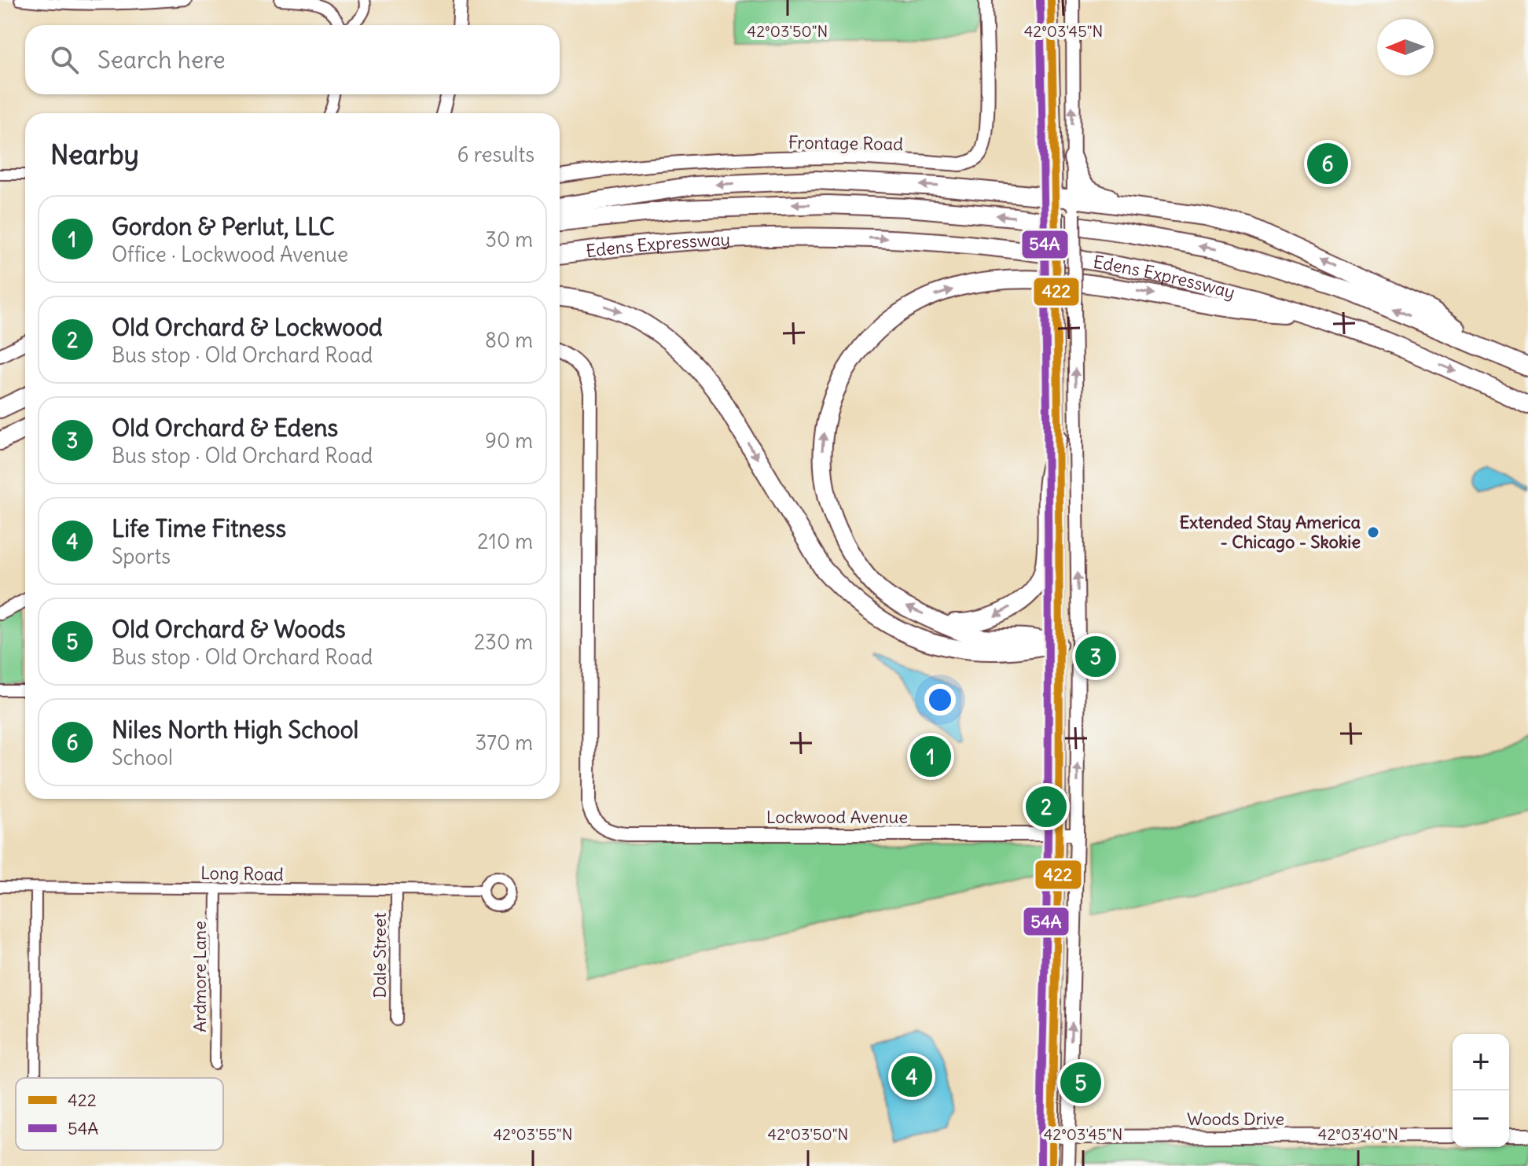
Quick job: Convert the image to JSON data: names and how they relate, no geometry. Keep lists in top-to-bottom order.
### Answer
{
  "streets": {
    "highway": ["Edens Expressway"],
    "main road": ["Frontage Road", "Lockwood Avenue", "Woods Drive"],
    "street": ["Long Road", "Dale Street", "Ardmore Lane"]
  },
  "crossings": [
    ["Long Road", "Dale Street"],
    ["Long Road", "Ardmore Lane"]
  ],
  "places": ["Extended Stay America - Chicago - Skokie"],
  "lines": ["transit line 422", "transit line 54A"],
  "legend": ["422", "54A"],
  "north": "left",
  "page": {
    "search": "Search here",
    "heading": ["Nearby", "6 results"],
    "pins": [
      "6",
      "3",
      "1",
      "2",
      "4",
      "5"
    ],
    "list": [
      {
        "mark": "1",
        "name": "Gordon & Perlut, LLC",
        "note": "Office · Lockwood Avenue",
        "value": "30 m"
      },
      {
        "mark": "2",
        "name": "Old Orchard & Lockwood",
        "note": "Bus stop · Old Orchard Road",
        "value": "80 m"
      },
      {
        "mark": "3",
        "name": "Old Orchard & Edens",
        "note": "Bus stop · Old Orchard Road",
        "value": "90 m"
      },
      {
        "mark": "4",
        "name": "Life Time Fitness",
        "note": "Sports",
        "value": "210 m"
      },
      {
        "mark": "5",
        "name": "Old Orchard & Woods",
        "note": "Bus stop · Old Orchard Road",
        "value": "230 m"
      },
      {
        "mark": "6",
        "name": "Niles North High School",
        "note": "School",
        "value": "370 m"
      }
    ],
    "map_buttons": ["+", "−"]
  },
  "coordinates": [
    "42°03'50\"N",
    "42°03'45\"N",
    "42°03'55\"N",
    "42°03'40\"N"
  ]
}
